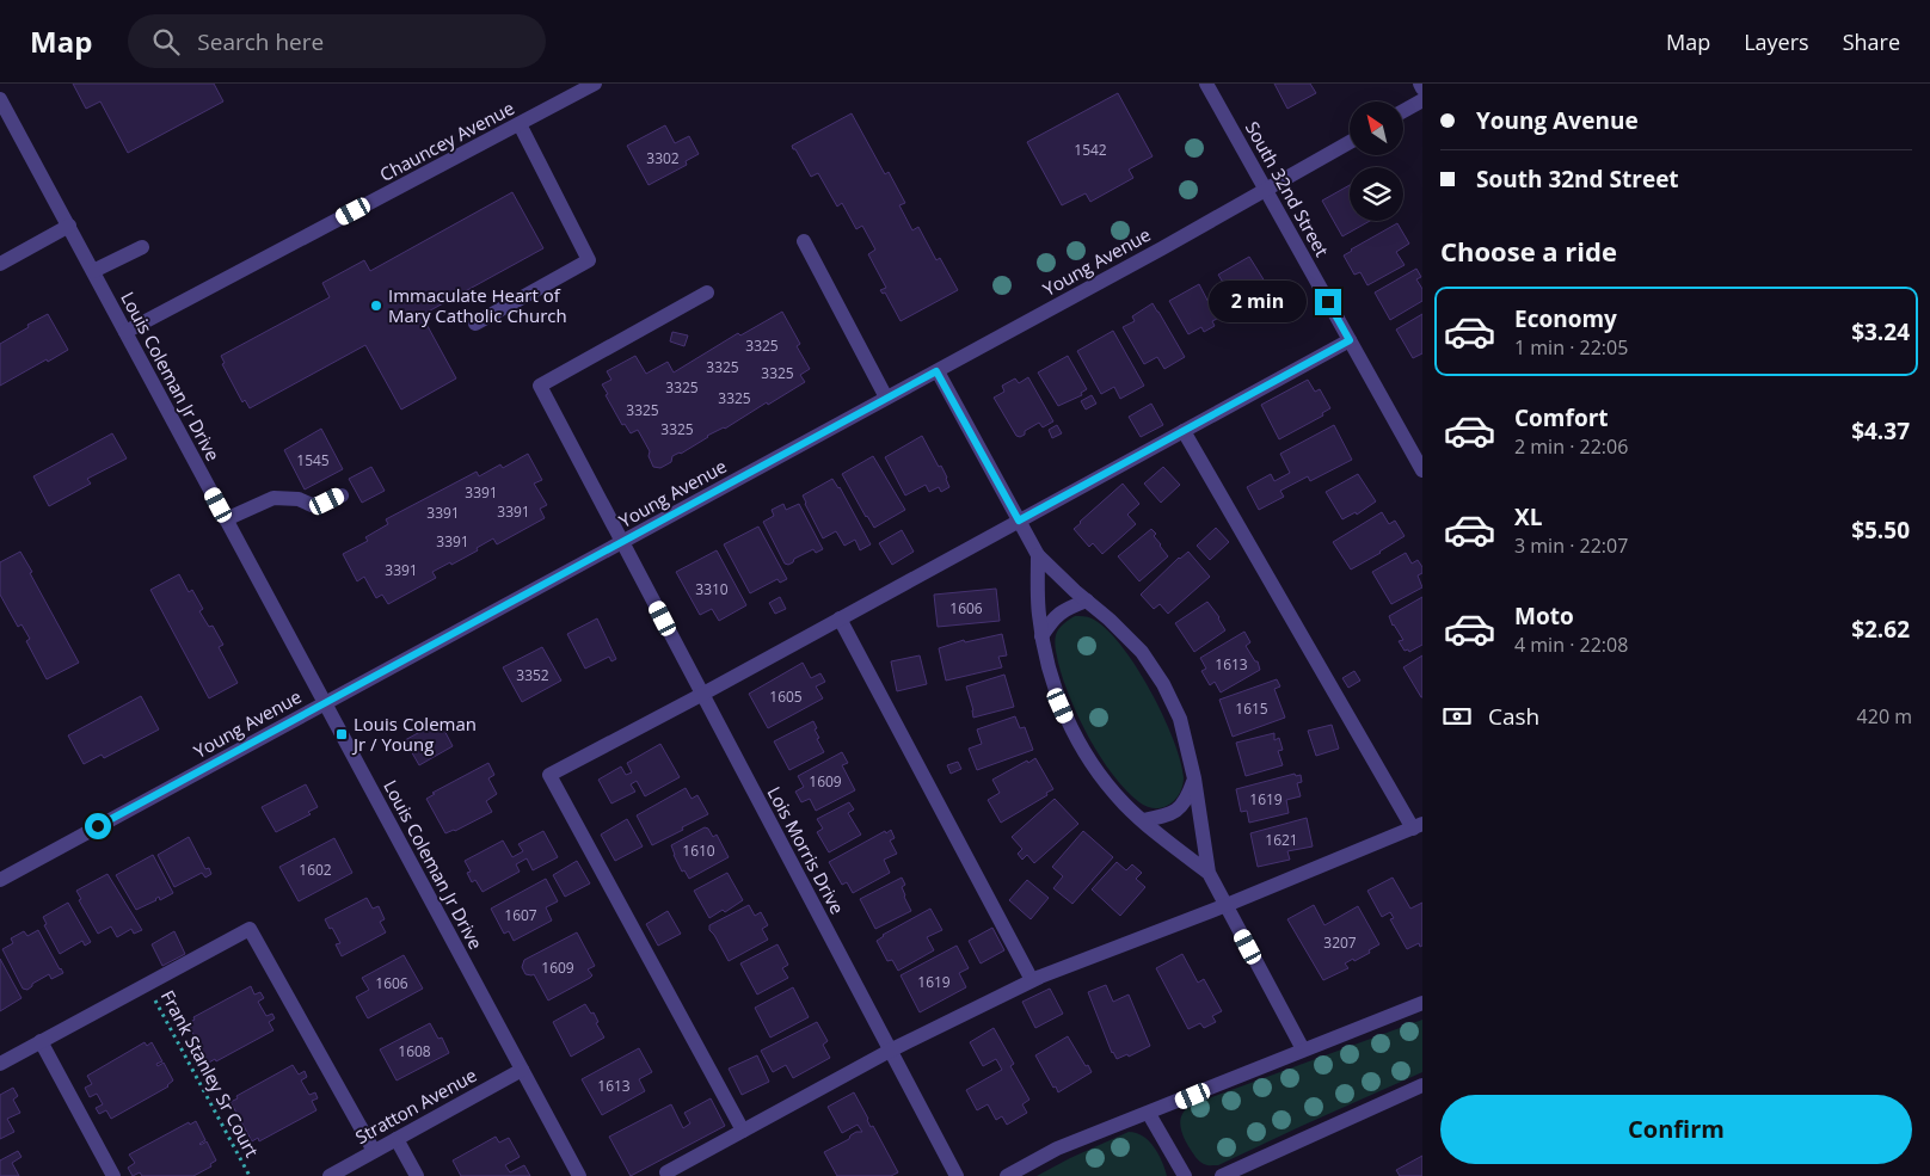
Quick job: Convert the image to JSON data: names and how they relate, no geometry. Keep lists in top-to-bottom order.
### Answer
{
  "streets": {
    "street": [
      "Chauncey Avenue",
      "South 32nd Street",
      "Young Avenue",
      "Louis Coleman Jr Drive",
      "Lois Morris Drive",
      "Stratton Avenue"
    ],
    "path": ["Frank Stanley Sr Court"]
  },
  "crossings": [
    ["Chauncey Avenue", "Louis Coleman Jr Drive"],
    ["South 32nd Street", "Young Avenue"],
    ["Young Avenue", "Louis Coleman Jr Drive"],
    ["Young Avenue", "Lois Morris Drive"],
    ["Louis Coleman Jr Drive", "Stratton Avenue"]
  ],
  "places": {
    "other": ["Immaculate Heart of Mary Catholic Church"],
    "transit": ["Louis Coleman Jr / Young"]
  },
  "house_numbers": [
    "1542",
    "3302",
    "3325",
    "3325",
    "3325",
    "3325",
    "3325",
    "3325",
    "3325",
    "1545",
    "3391",
    "3391",
    "3391",
    "3391",
    "3391",
    "3310",
    "1606",
    "1613",
    "3352",
    "1605",
    "1615",
    "1609",
    "1619",
    "1621",
    "1610",
    "1602",
    "1607",
    "3207",
    "1609",
    "1619",
    "1606",
    "1608",
    "1613"
  ],
  "north": "top left",
  "page": {
    "header": "Map",
    "search": "Search here",
    "nav": ["Map", "Layers", "Share"],
    "banner": ["Young Avenue", "South 32nd Street"],
    "heading": "Choose a ride",
    "bubble": "2 min",
    "list": [
      {
        "name": "Economy",
        "note": "1 min · 22:05",
        "value": "$3.24"
      },
      {
        "name": "Comfort",
        "note": "2 min · 22:06",
        "value": "$4.37"
      },
      {
        "name": "XL",
        "note": "3 min · 22:07",
        "value": "$5.50"
      },
      {
        "name": "Moto",
        "note": "4 min · 22:08",
        "value": "$2.62"
      }
    ],
    "pay": ["Cash", "420 m"],
    "buttons": "Confirm"
  }
}
